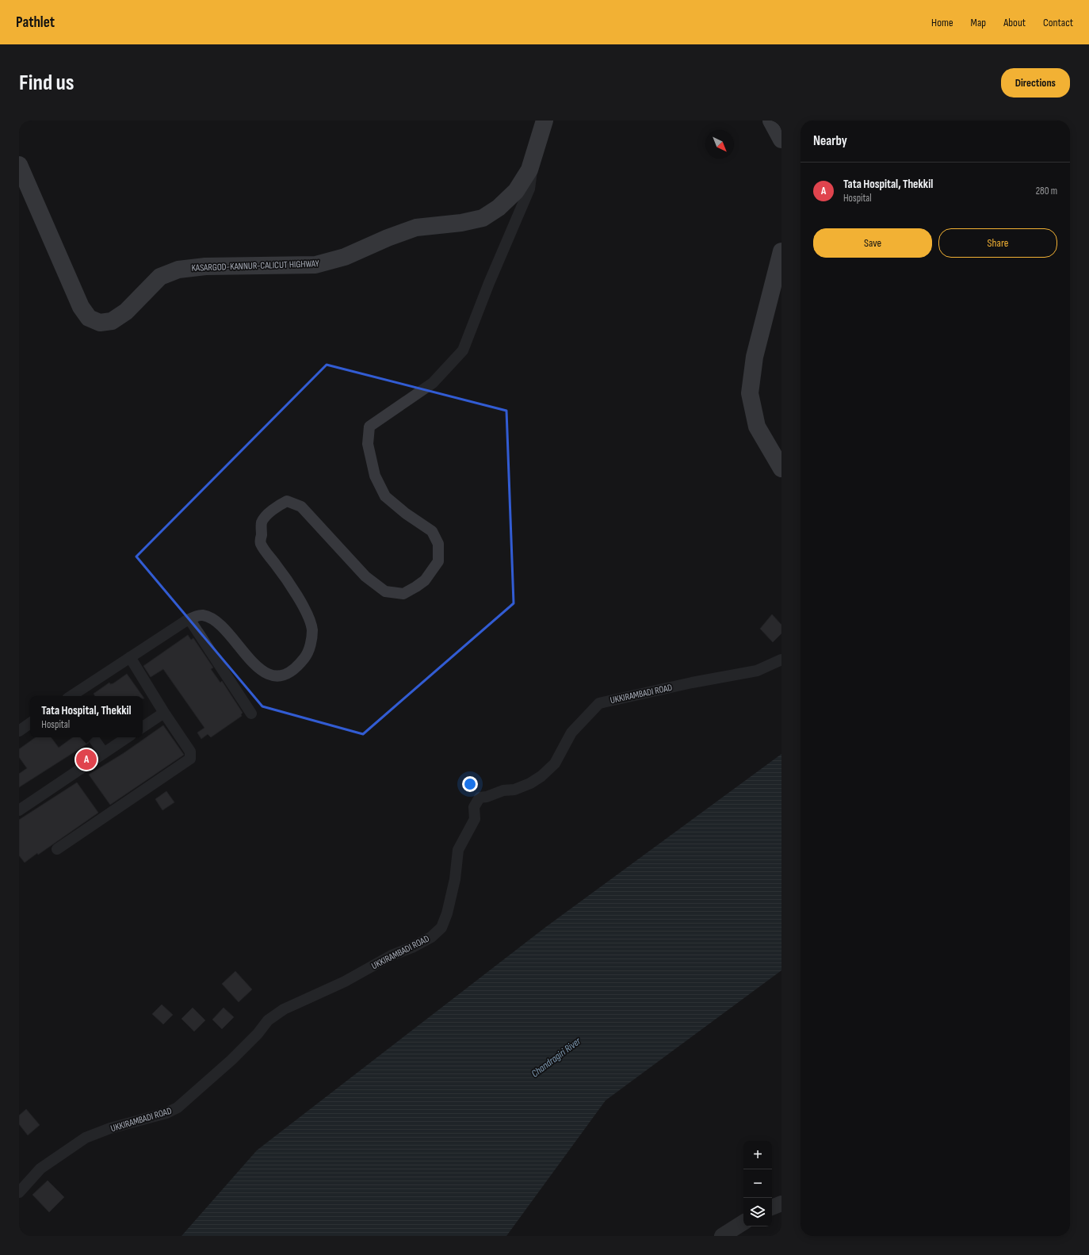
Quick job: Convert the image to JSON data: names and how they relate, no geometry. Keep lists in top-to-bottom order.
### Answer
{
  "streets": {
    "highway": ["KASARGOD-KANNUR-CALICUT HIGHWAY"],
    "street": ["UKKIRAMBADI ROAD"]
  },
  "water": ["Chandragiri River"],
  "north": "bottom right",
  "page": {
    "header": "Pathlet",
    "nav": [
      "Home",
      "Map",
      "About",
      "Contact"
    ],
    "buttons": [
      "Directions",
      ["Save", "Share"]
    ],
    "title": "Find us",
    "heading": "Nearby",
    "list": [
      {
        "mark": "A",
        "name": "Tata Hospital, Thekkil",
        "note": "Hospital",
        "value": "280 m"
      }
    ],
    "popup": ["Tata Hospital, Thekkil", "Hospital"],
    "pins": "A",
    "map_buttons": ["+", "−"]
  }
}
